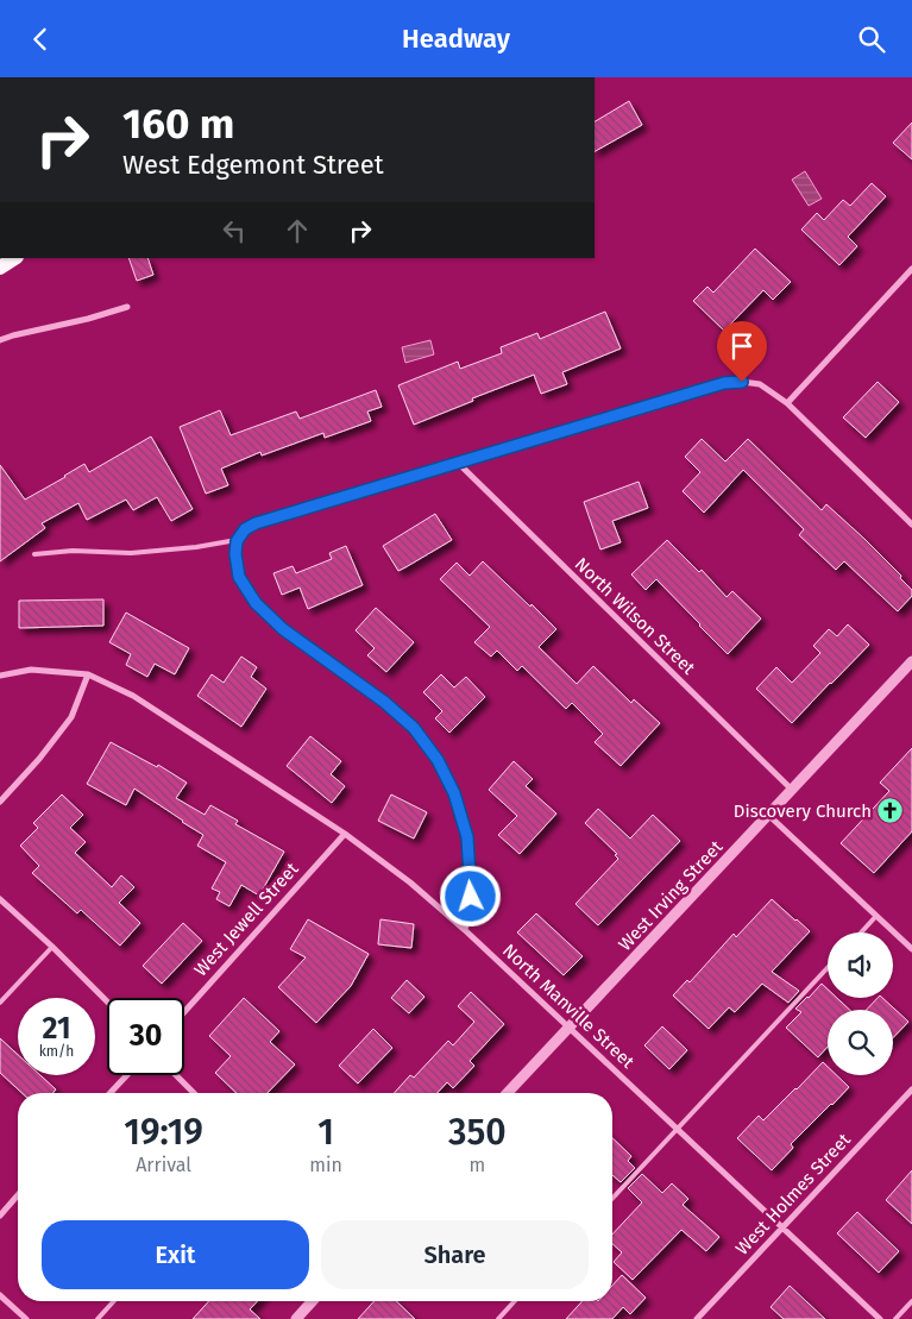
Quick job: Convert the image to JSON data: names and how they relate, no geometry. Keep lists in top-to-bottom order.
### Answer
{
  "streets": {
    "street": [
      "North Wilson Street",
      "West Irving Street",
      "West Jewell Street",
      "North Manville Street",
      "West Holmes Street"
    ]
  },
  "crossings": [
    ["North Wilson Street", "West Irving Street"],
    ["West Irving Street", "North Manville Street"],
    ["West Jewell Street", "North Manville Street"],
    ["North Manville Street", "West Holmes Street"]
  ],
  "places": {
    "church": ["Discovery Church"]
  },
  "page": {
    "header": "Headway",
    "turn": ["160 m", "West Edgemont Street"],
    "speed": "21 km/h",
    "limit": "30",
    "eta": [
      "19:19",
      "Arrival",
      "1",
      "min",
      "350",
      "m"
    ],
    "buttons": ["Exit", "Share"]
  }
}
